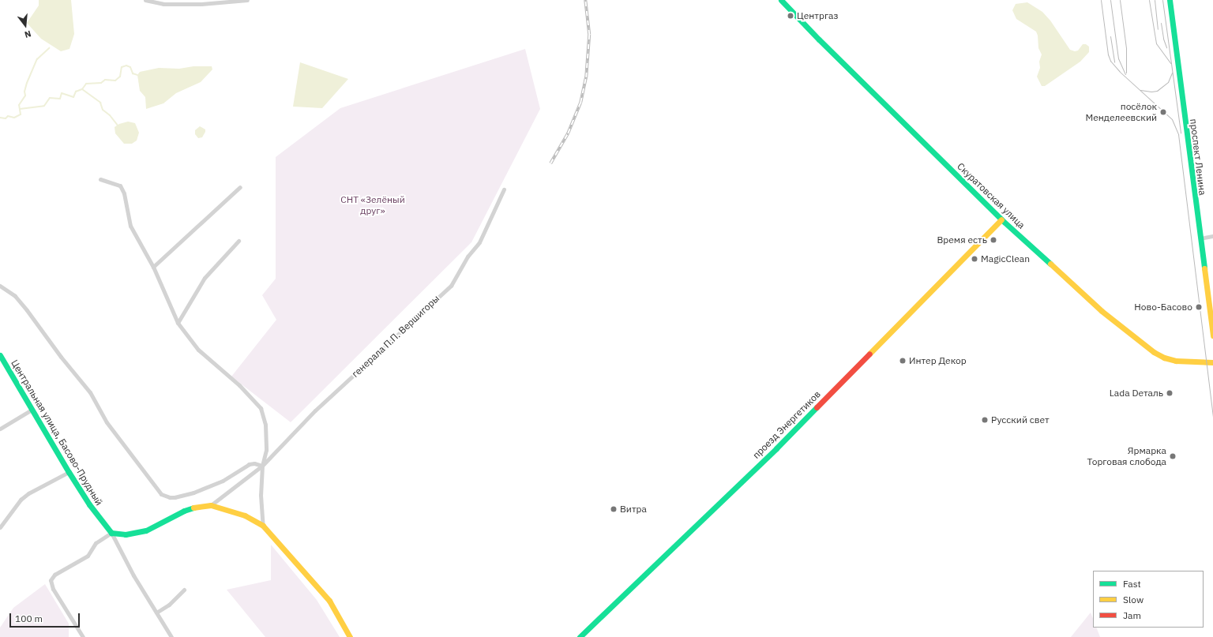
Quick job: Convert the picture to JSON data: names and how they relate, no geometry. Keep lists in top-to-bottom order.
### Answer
{
  "streets": {
    "street": [
      "проспект Ленина",
      "Скуратовская улица",
      "генерала П.П. Вершигоры",
      "проезд Энергетиков",
      "Центральная улица, Басово-Прудный"
    ]
  },
  "crossings": [
    ["Скуратовская улица", "проезд Энергетиков"]
  ],
  "parks": ["СНТ «Зелёный друг»"],
  "places": [
    "Центргаз",
    "посёлок Менделеевский",
    "Время есть",
    "MagicClean",
    "Ново-Басово",
    "Интер Декор",
    "Lada Dеталь",
    "Русский свет",
    "Ярмарка Торговая слобода",
    "Витра"
  ],
  "legend": ["Fast", "Slow", "Jam"],
  "scale_bar": "100 m",
  "north": "bottom"
}
